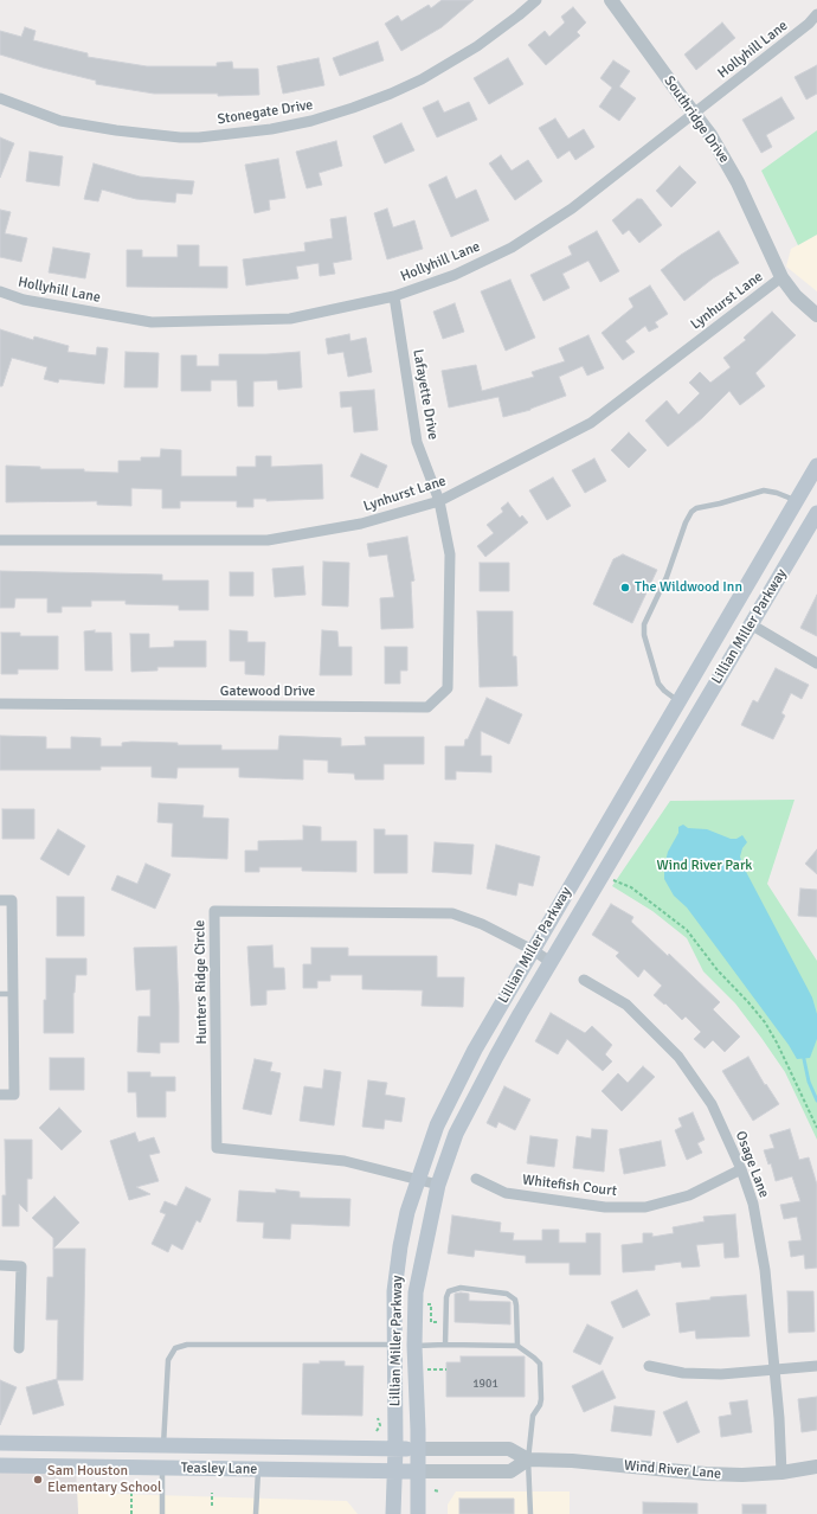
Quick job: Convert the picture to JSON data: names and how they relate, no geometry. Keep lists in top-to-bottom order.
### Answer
{
  "streets": {
    "main road": ["Lillian Miller Parkway", "Teasley Lane"],
    "street": [
      "Hollyhill Lane",
      "Stonegate Drive",
      "Southridge Drive",
      "Lynhurst Lane",
      "Lafayette Drive",
      "Gatewood Drive",
      "Hunters Ridge Circle",
      "Osage Lane",
      "Whitefish Court",
      "Wind River Lane"
    ]
  },
  "crossings": [
    ["Hollyhill Lane", "Southridge Drive"],
    ["Hollyhill Lane", "Lafayette Drive"],
    ["Southridge Drive", "Lynhurst Lane"],
    ["Lynhurst Lane", "Lafayette Drive"],
    ["Lafayette Drive", "Gatewood Drive"],
    ["Lillian Miller Parkway", "Hunters Ridge Circle"],
    ["Lillian Miller Parkway", "Teasley Lane"],
    ["Lillian Miller Parkway", "Wind River Lane"],
    ["Osage Lane", "Whitefish Court"],
    ["Osage Lane", "Wind River Lane"],
    ["Teasley Lane", "Wind River Lane"]
  ],
  "parks": ["Wind River Park"],
  "places": ["The Wildwood Inn", "Sam Houston Elementary School"],
  "house_numbers": ["1901"]
}
